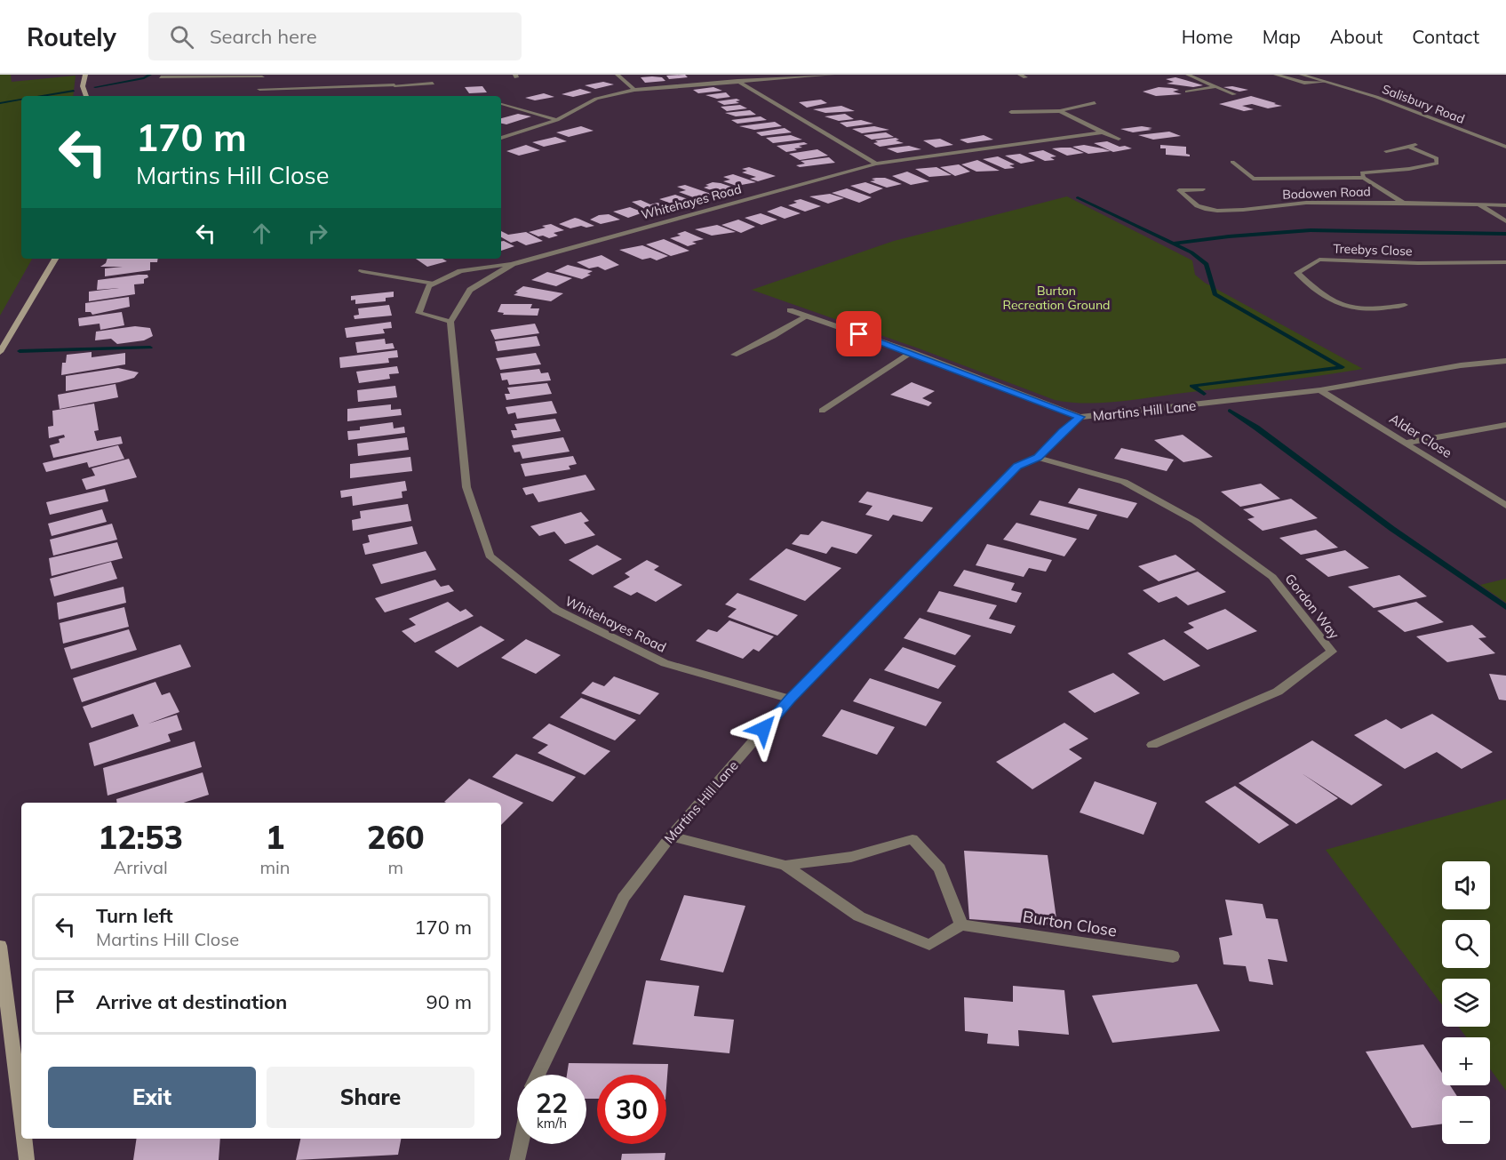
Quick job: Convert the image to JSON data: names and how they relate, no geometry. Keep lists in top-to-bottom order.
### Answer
{
  "streets": {
    "street": [
      "Salisbury Road",
      "Bodowen Road",
      "Whitehayes Road",
      "Treebys Close",
      "Martins Hill Lane",
      "Alder Close",
      "Gordon Way",
      "Burton Close"
    ]
  },
  "crossings": [
    ["Whitehayes Road", "Martins Hill Lane"],
    ["Martins Hill Lane", "Alder Close"],
    ["Martins Hill Lane", "Gordon Way"]
  ],
  "parks": ["Burton Recreation Ground"],
  "page": {
    "header": "Routely",
    "search": "Search here",
    "nav": [
      "Home",
      "Map",
      "About",
      "Contact"
    ],
    "turn": ["170 m", "Martins Hill Close"],
    "eta": [
      "12:53",
      "Arrival",
      "1",
      "min",
      "260",
      "m"
    ],
    "map_buttons": ["+", "−"],
    "list": [
      {
        "name": "Turn left",
        "note": "Martins Hill Close",
        "value": "170 m"
      },
      {
        "name": "Arrive at destination",
        "value": "90 m"
      }
    ],
    "buttons": ["Exit", "Share"],
    "speed": "22 km/h",
    "limit": "30"
  }
}
